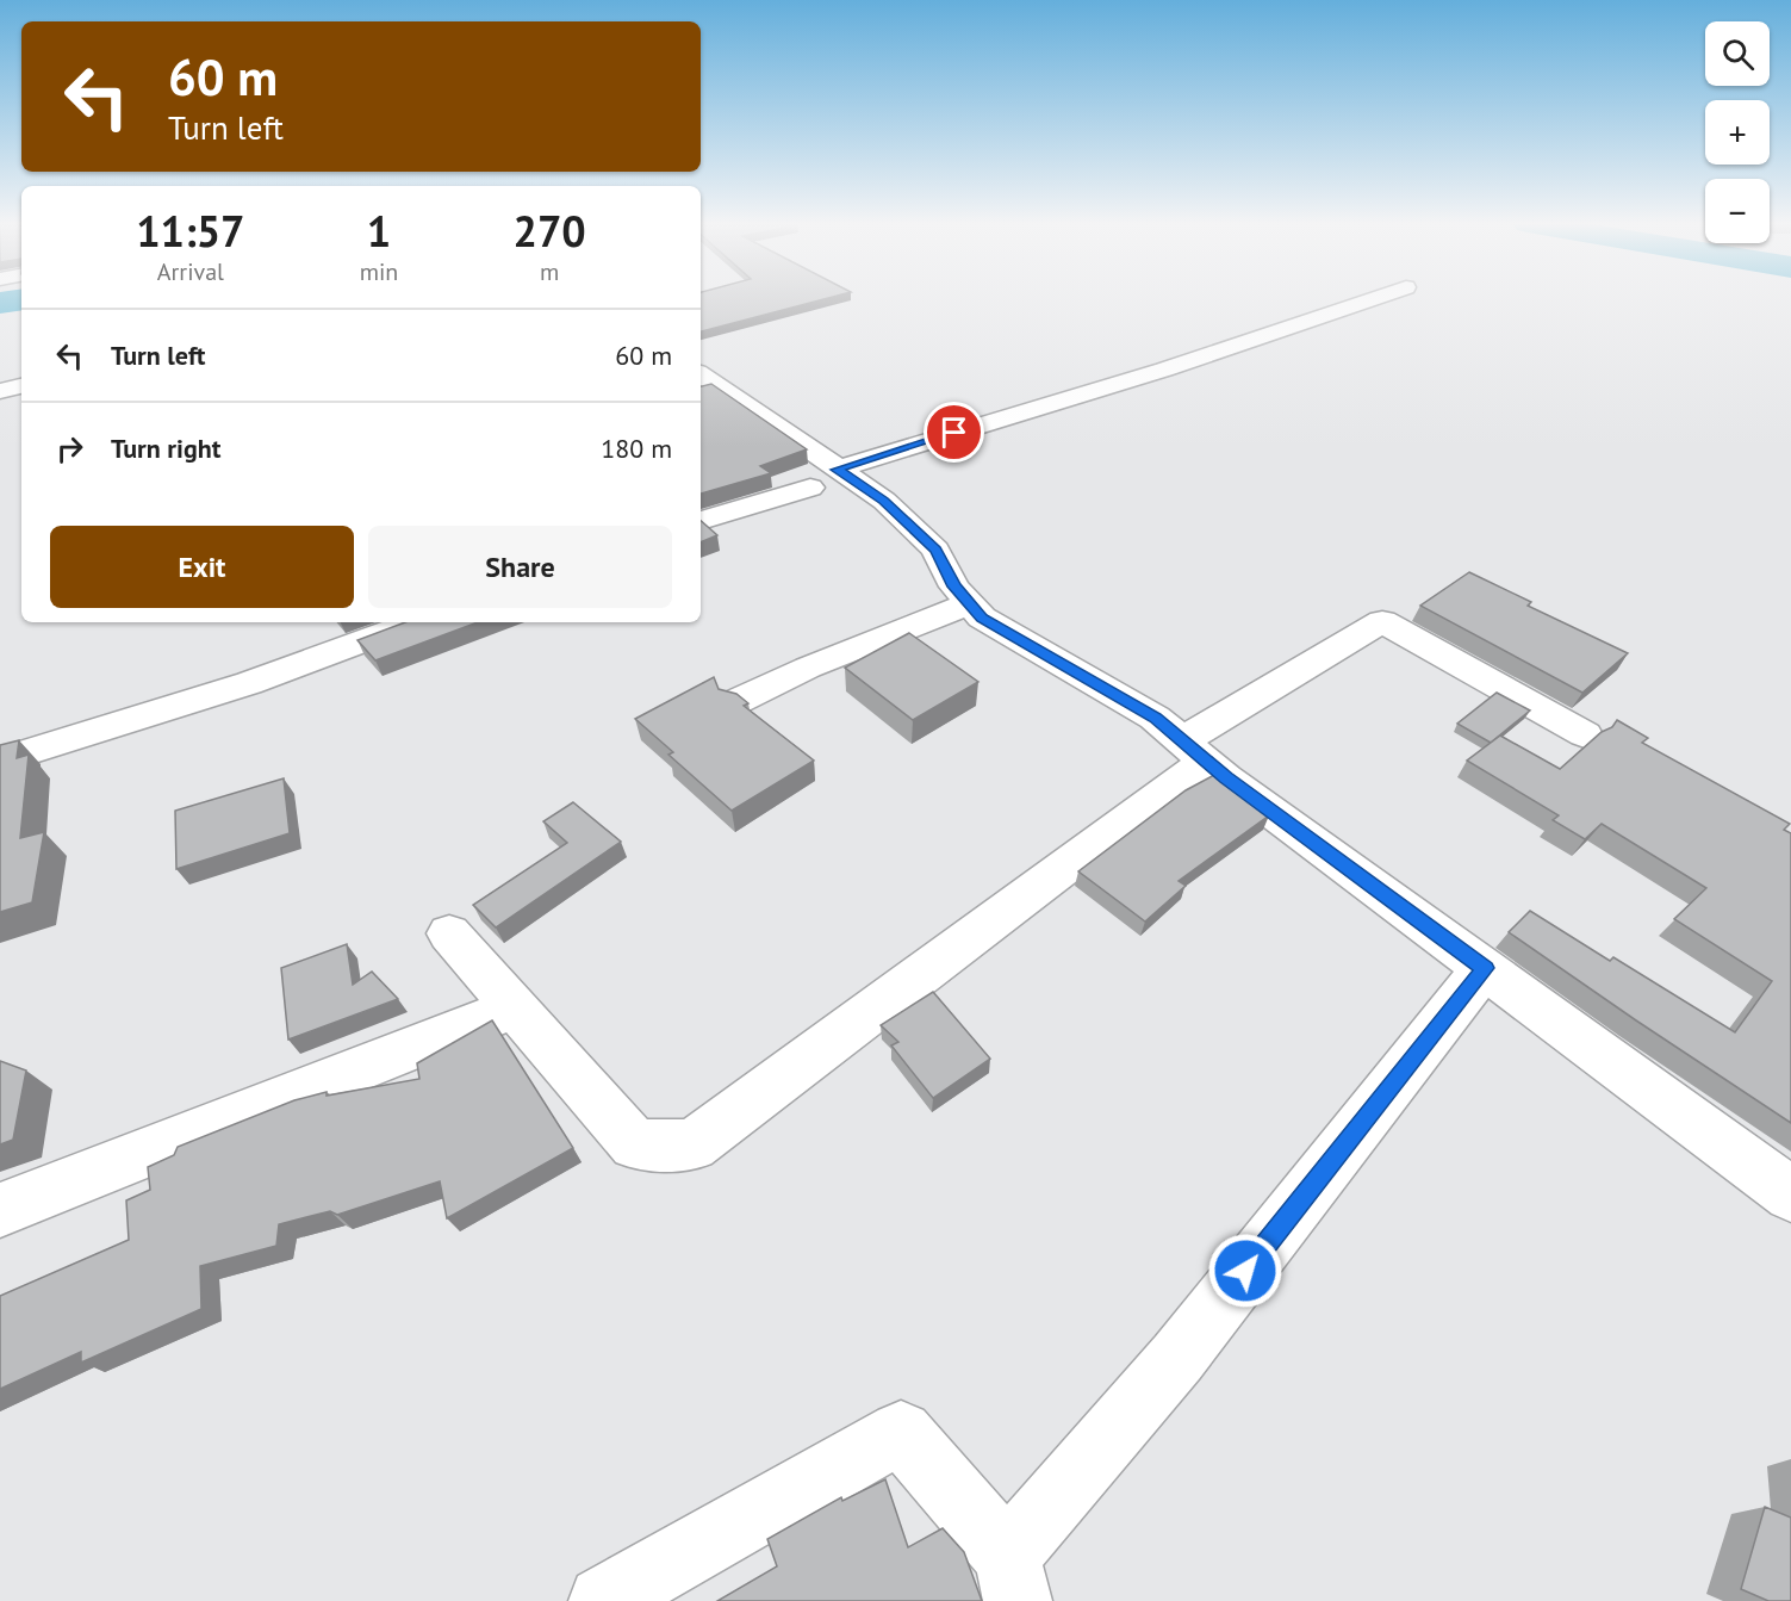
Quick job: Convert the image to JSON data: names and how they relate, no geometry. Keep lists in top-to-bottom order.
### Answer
{
  "page": {
    "map_buttons": ["+", "−"],
    "turn": ["60 m", "Turn left"],
    "eta": [
      "11:57",
      "Arrival",
      "1",
      "min",
      "270",
      "m"
    ],
    "list": [
      {
        "name": "Turn left",
        "value": "60 m"
      },
      {
        "name": "Turn right",
        "value": "180 m"
      }
    ],
    "buttons": ["Exit", "Share"]
  }
}
